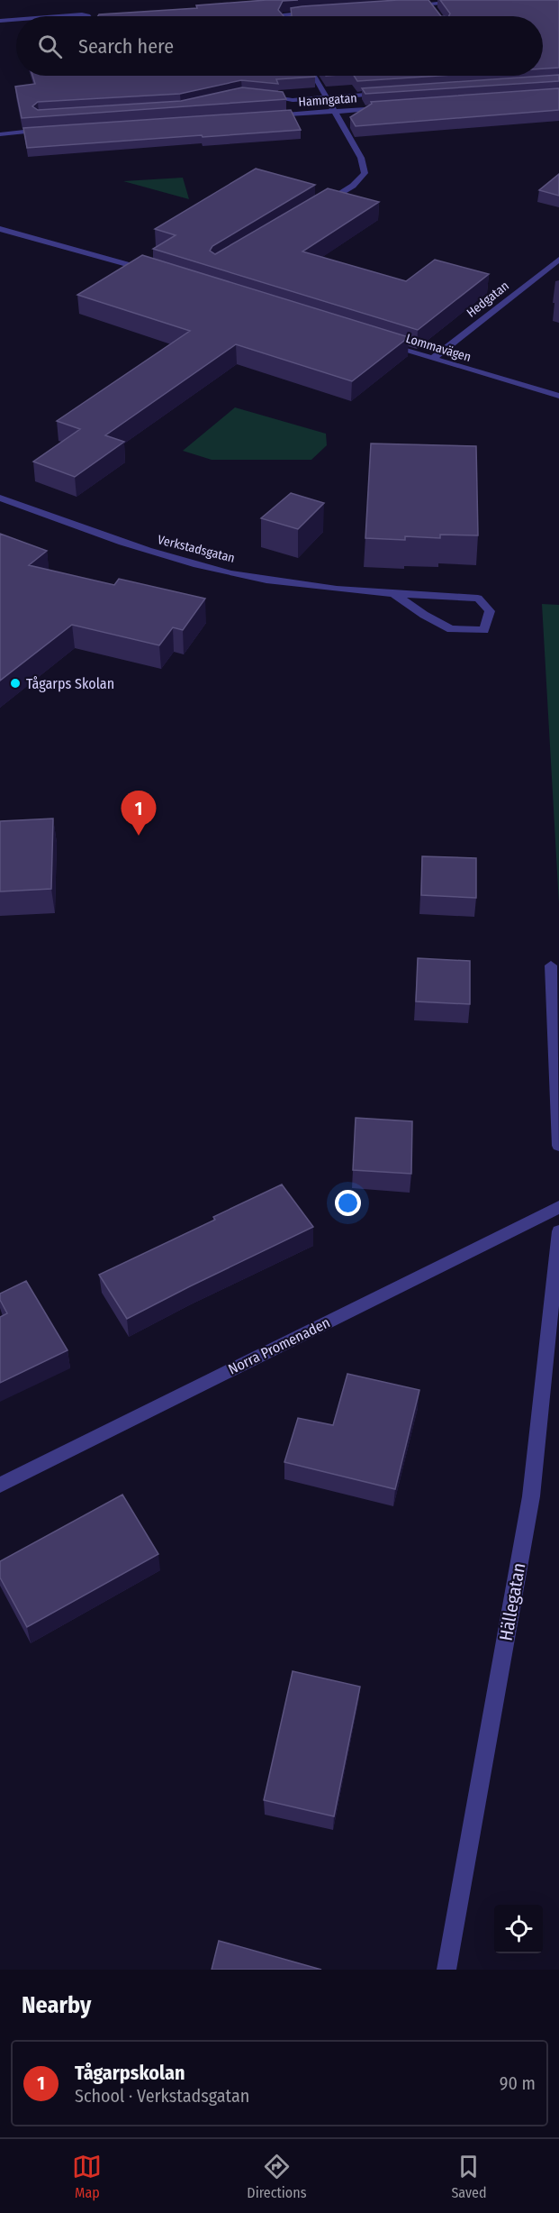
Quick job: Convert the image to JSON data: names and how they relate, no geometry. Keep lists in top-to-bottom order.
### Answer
{
  "streets": {
    "street": [
      "Hamngatan",
      "Hedgatan",
      "Lommavägen",
      "Verkstadsgatan",
      "Norra Promenaden",
      "Hällegatan"
    ]
  },
  "crossings": [
    ["Hedgatan", "Lommavägen"]
  ],
  "places": ["Tågarps Skolan"],
  "page": {
    "search": "Search here",
    "pins": "1",
    "heading": "Nearby",
    "list": [
      {
        "mark": "1",
        "name": "Tågarpskolan",
        "note": "School · Verkstadsgatan",
        "value": "90 m"
      }
    ],
    "nav": ["Map", "Directions", "Saved"]
  }
}
